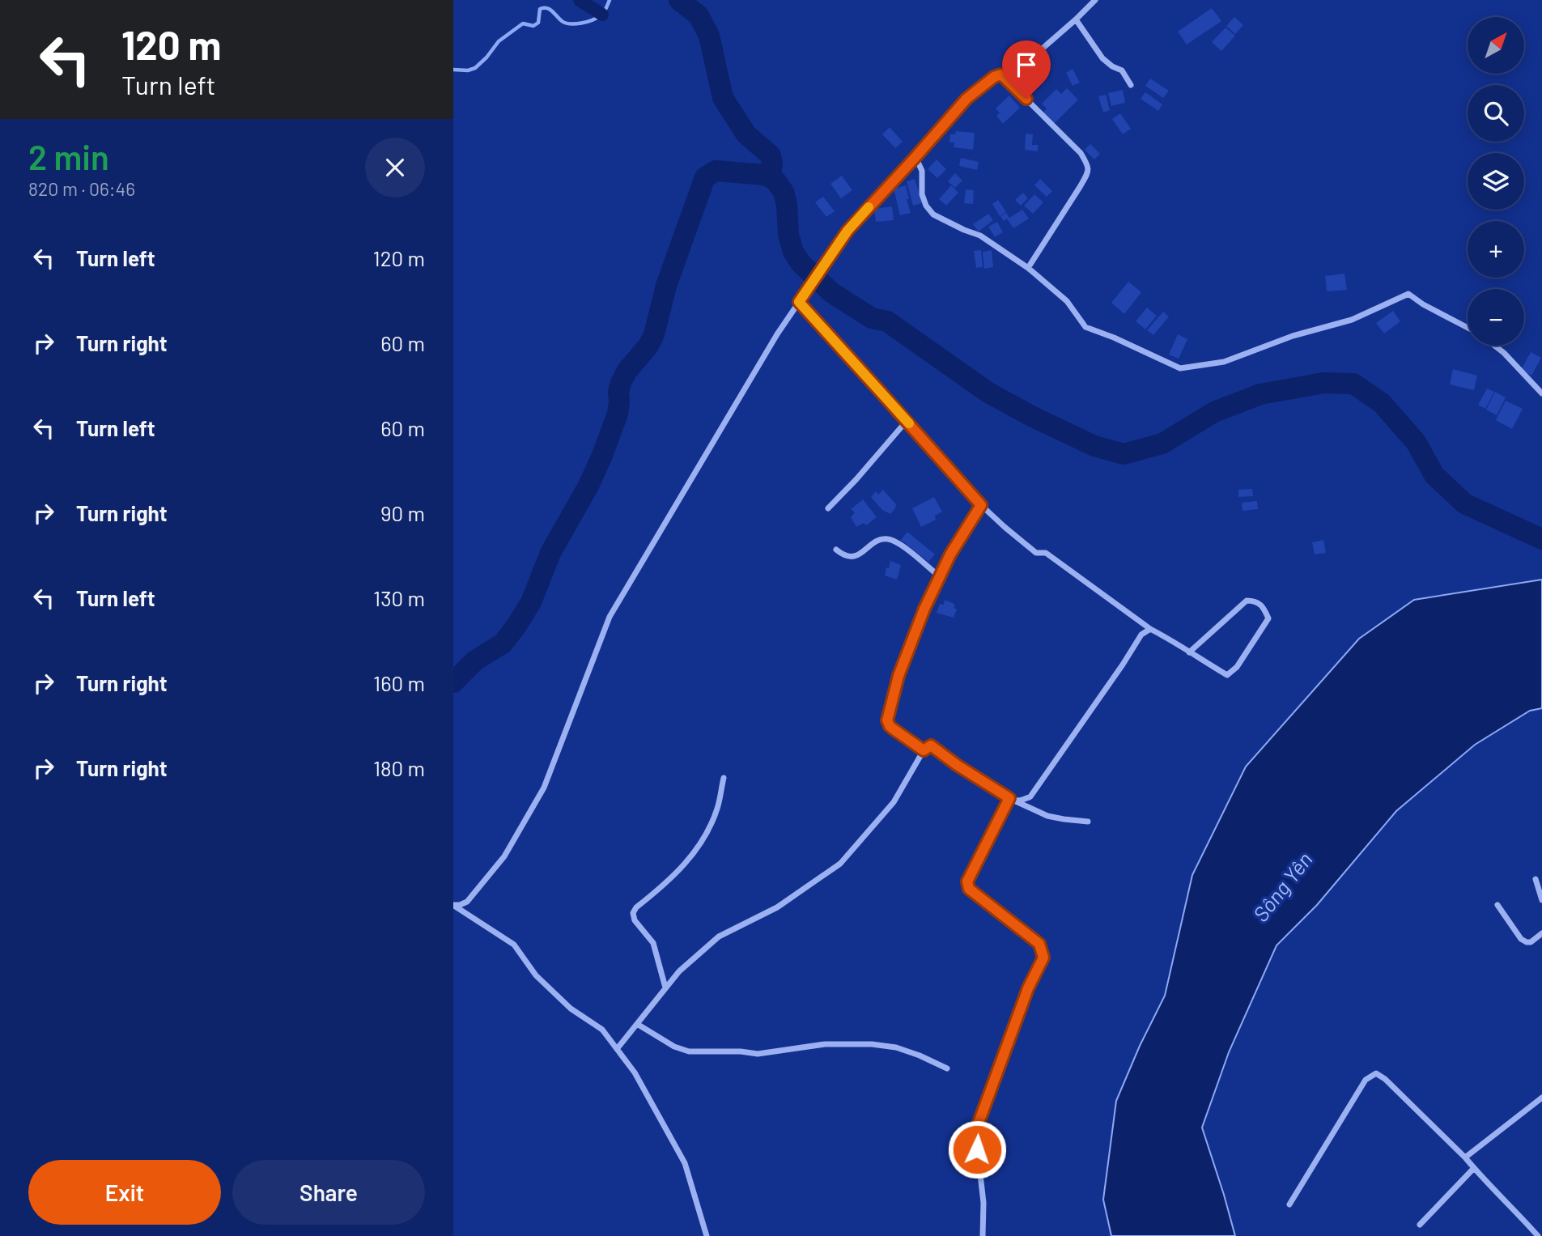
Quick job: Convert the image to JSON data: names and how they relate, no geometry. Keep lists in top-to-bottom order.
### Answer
{
  "water": ["Sông Yên"],
  "north": "top right",
  "page": {
    "turn": ["120 m", "Turn left"],
    "map_buttons": ["+", "−"],
    "heading": ["2 min", "820 m · 06:46"],
    "list": [
      {
        "name": "Turn left",
        "value": "120 m"
      },
      {
        "name": "Turn right",
        "value": "60 m"
      },
      {
        "name": "Turn left",
        "value": "60 m"
      },
      {
        "name": "Turn right",
        "value": "90 m"
      },
      {
        "name": "Turn left",
        "value": "130 m"
      },
      {
        "name": "Turn right",
        "value": "160 m"
      },
      {
        "name": "Turn right",
        "value": "180 m"
      }
    ],
    "buttons": ["Exit", "Share"]
  }
}
